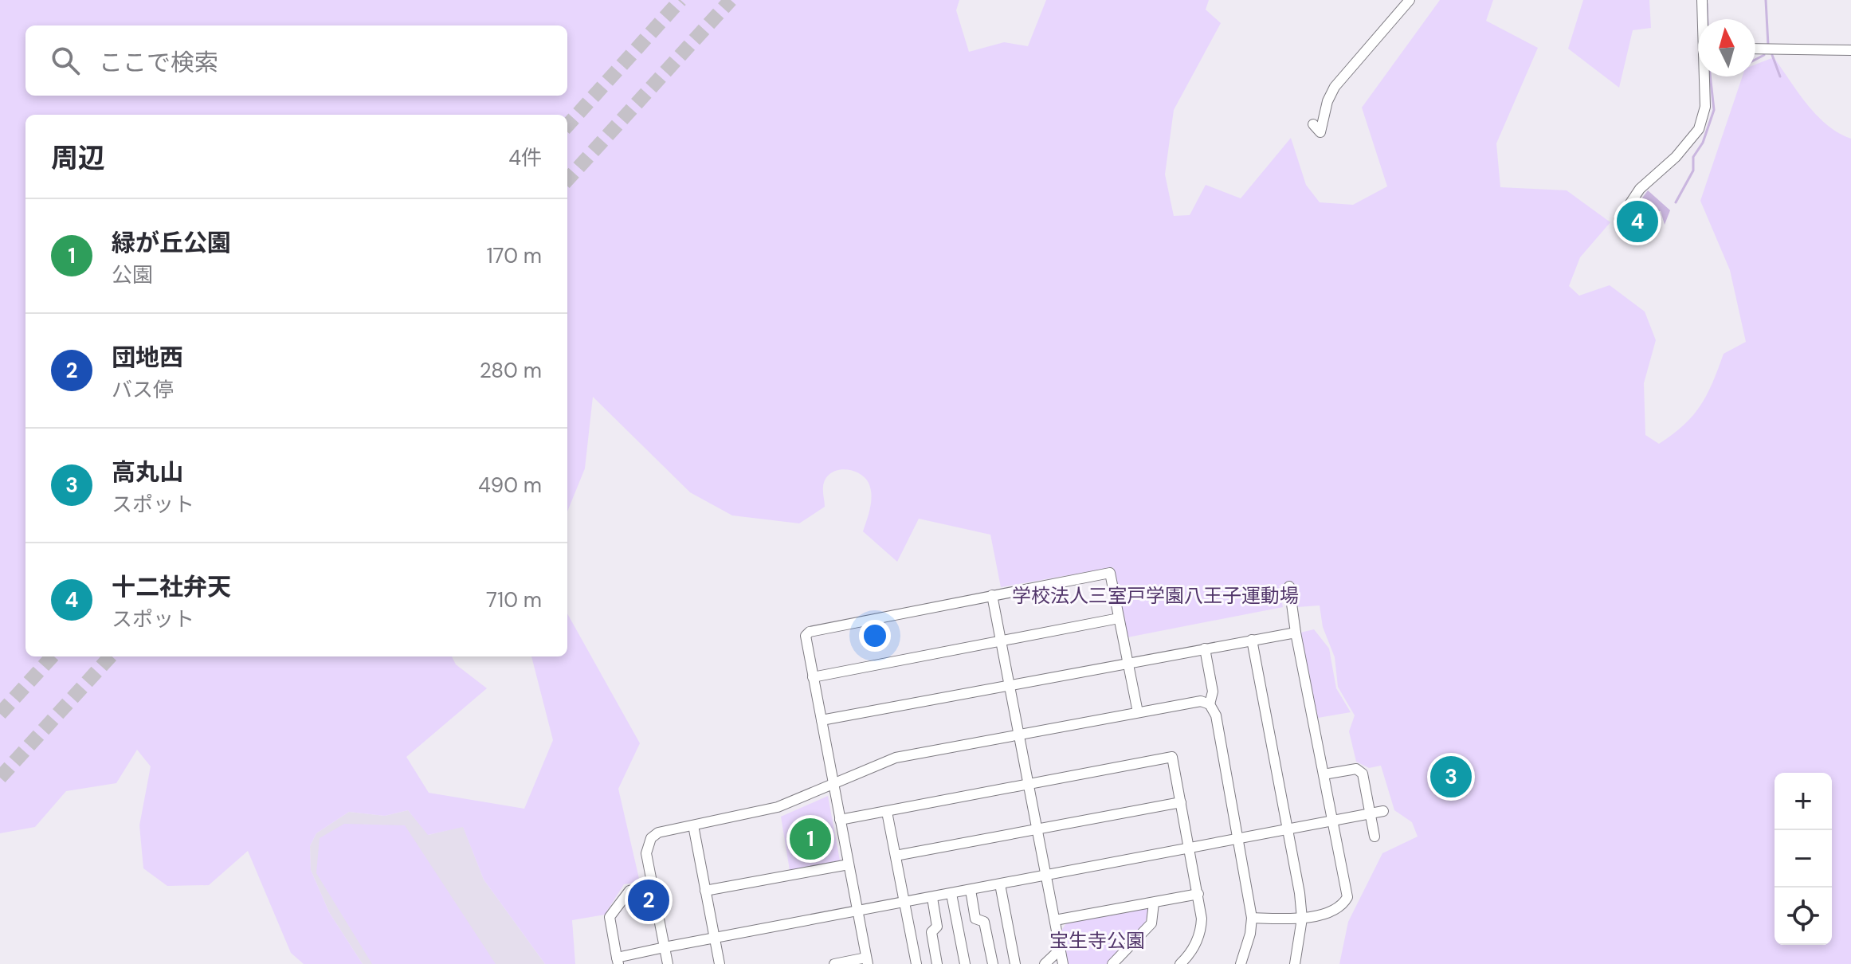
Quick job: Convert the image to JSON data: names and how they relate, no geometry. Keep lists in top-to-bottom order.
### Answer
{
  "parks": ["学校法人三室戸学園八王子運動場", "宝生寺公園"],
  "north": "top",
  "page": {
    "search": "ここで検索",
    "heading": ["周辺", "4件"],
    "pins": [
      "4",
      "3",
      "1",
      "2"
    ],
    "list": [
      {
        "mark": "1",
        "name": "緑が丘公園",
        "note": "公園",
        "value": "170 m"
      },
      {
        "mark": "2",
        "name": "団地西",
        "note": "バス停",
        "value": "280 m"
      },
      {
        "mark": "3",
        "name": "高丸山",
        "note": "スポット",
        "value": "490 m"
      },
      {
        "mark": "4",
        "name": "十二社弁天",
        "note": "スポット",
        "value": "710 m"
      }
    ],
    "map_buttons": ["+", "−"]
  }
}
